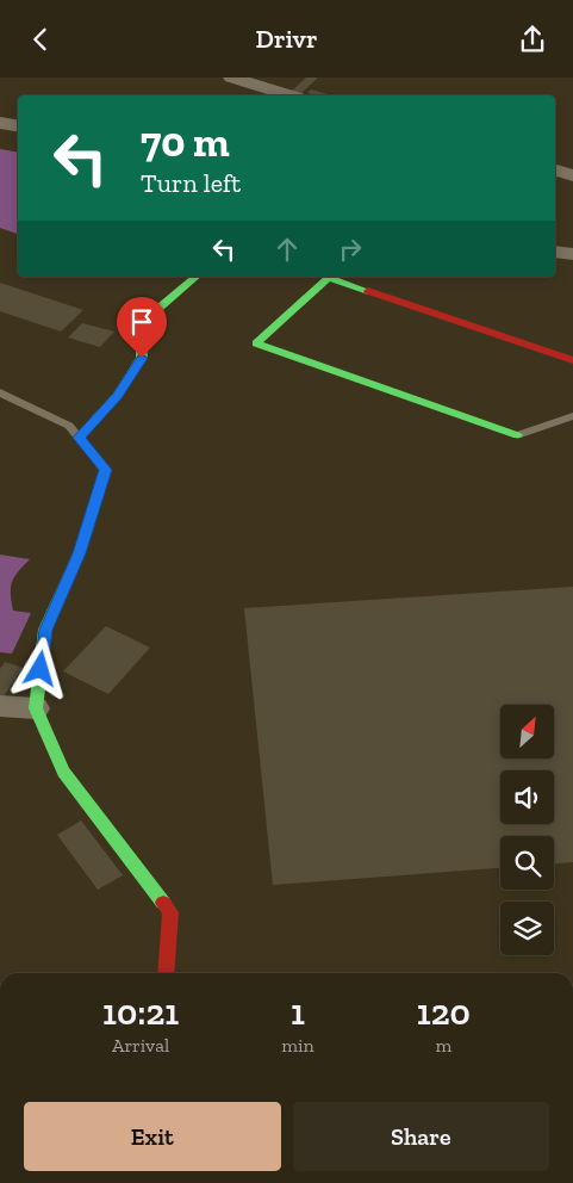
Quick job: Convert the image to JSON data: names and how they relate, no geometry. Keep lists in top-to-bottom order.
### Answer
{
  "north": "top right",
  "page": {
    "header": "Drivr",
    "turn": ["70 m", "Turn left"],
    "eta": [
      "10:21",
      "Arrival",
      "1",
      "min",
      "120",
      "m"
    ],
    "buttons": ["Exit", "Share"]
  }
}
